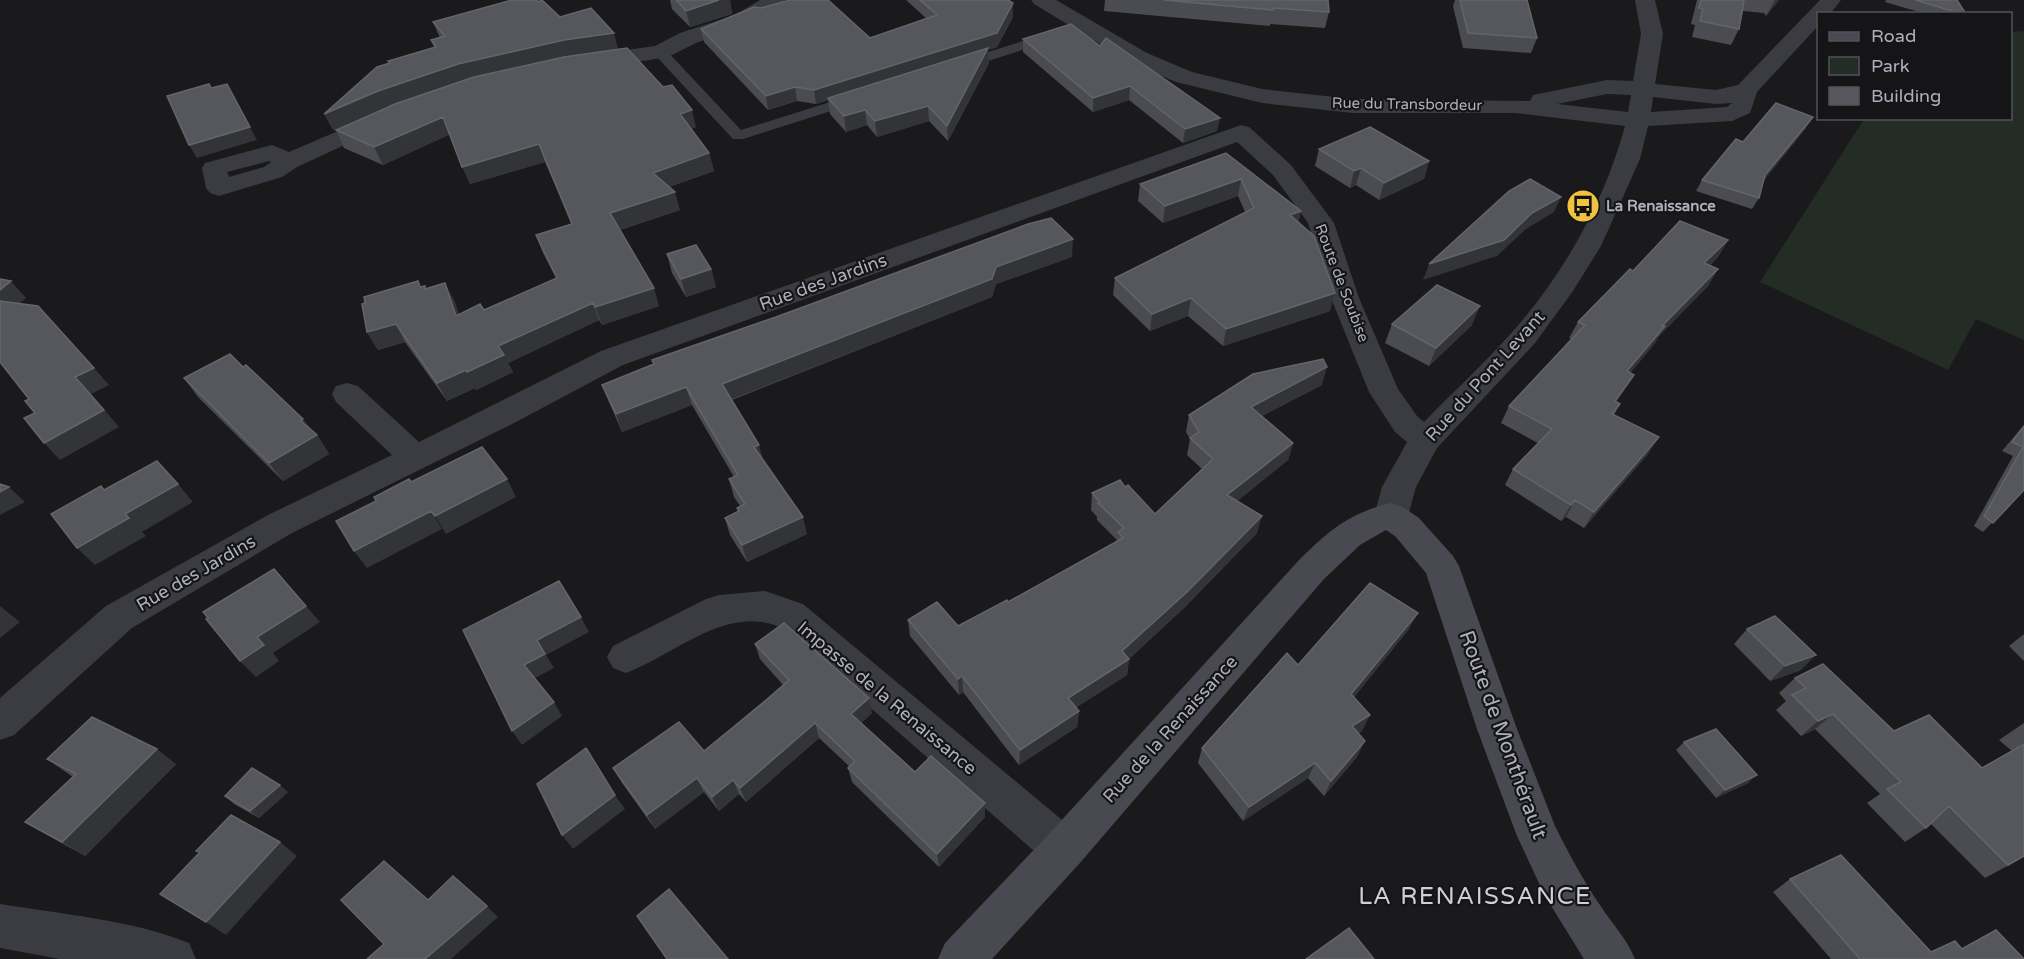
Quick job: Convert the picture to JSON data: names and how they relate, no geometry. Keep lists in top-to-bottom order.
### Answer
{
  "streets": {
    "main road": ["Rue de la Renaissance", "Route de Monthérault"],
    "street": [
      "Rue du Transbordeur",
      "Rue des Jardins",
      "Route de Soubise",
      "Rue du Pont Levant",
      "Impasse de la Renaissance"
    ]
  },
  "crossings": [
    ["Rue du Transbordeur", "Rue du Pont Levant"],
    ["Rue des Jardins", "Route de Soubise"],
    ["Route de Soubise", "Rue du Pont Levant"],
    ["Rue du Pont Levant", "Rue de la Renaissance"],
    ["Rue du Pont Levant", "Route de Monthérault"],
    ["Impasse de la Renaissance", "Rue de la Renaissance"],
    ["Rue de la Renaissance", "Route de Monthérault"]
  ],
  "districts": ["LA RENAISSANCE"],
  "places": {
    "bus stop": ["La Renaissance"]
  },
  "legend": ["Road", "Park", "Building"]
}
